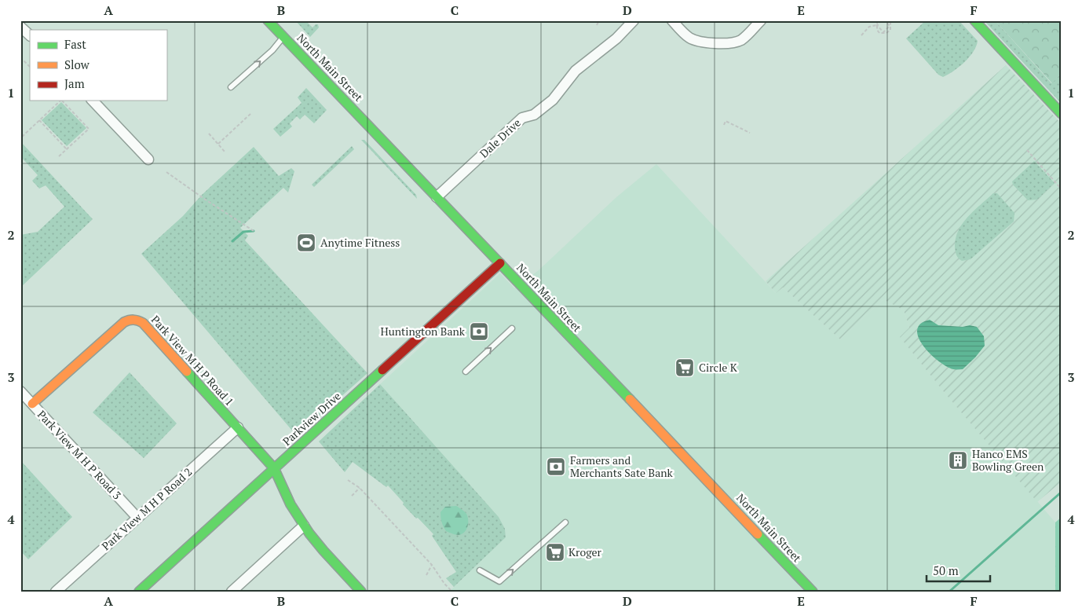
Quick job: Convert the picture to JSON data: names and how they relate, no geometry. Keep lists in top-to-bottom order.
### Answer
{
  "streets": {
    "street": [
      "North Main Street",
      "Dale Drive",
      "Park View M H P Road 1",
      "Parkview Drive",
      "Park View M H P Road 3",
      "Park View M H P Road 2"
    ]
  },
  "crossings": [
    ["North Main Street", "Dale Drive"],
    ["North Main Street", "Parkview Drive"],
    ["Park View M H P Road 1", "Parkview Drive"],
    ["Park View M H P Road 1", "Park View M H P Road 3"],
    ["Park View M H P Road 1", "Park View M H P Road 2"],
    ["Park View M H P Road 3", "Park View M H P Road 2"]
  ],
  "places": {
    "sports": ["Anytime Fitness"],
    "bank": ["Huntington Bank", "Farmers and Merchants Sate Bank"],
    "supermarket": ["Circle K", "Kroger"],
    "building": ["Hanco EMS Bowling Green"]
  },
  "legend": ["Fast", "Slow", "Jam"],
  "scale_bar": "50 m",
  "grid": {
    "columns": [
      "A",
      "B",
      "C",
      "D",
      "E",
      "F"
    ],
    "rows": [
      "1",
      "2",
      "3",
      "4"
    ]
  }
}
